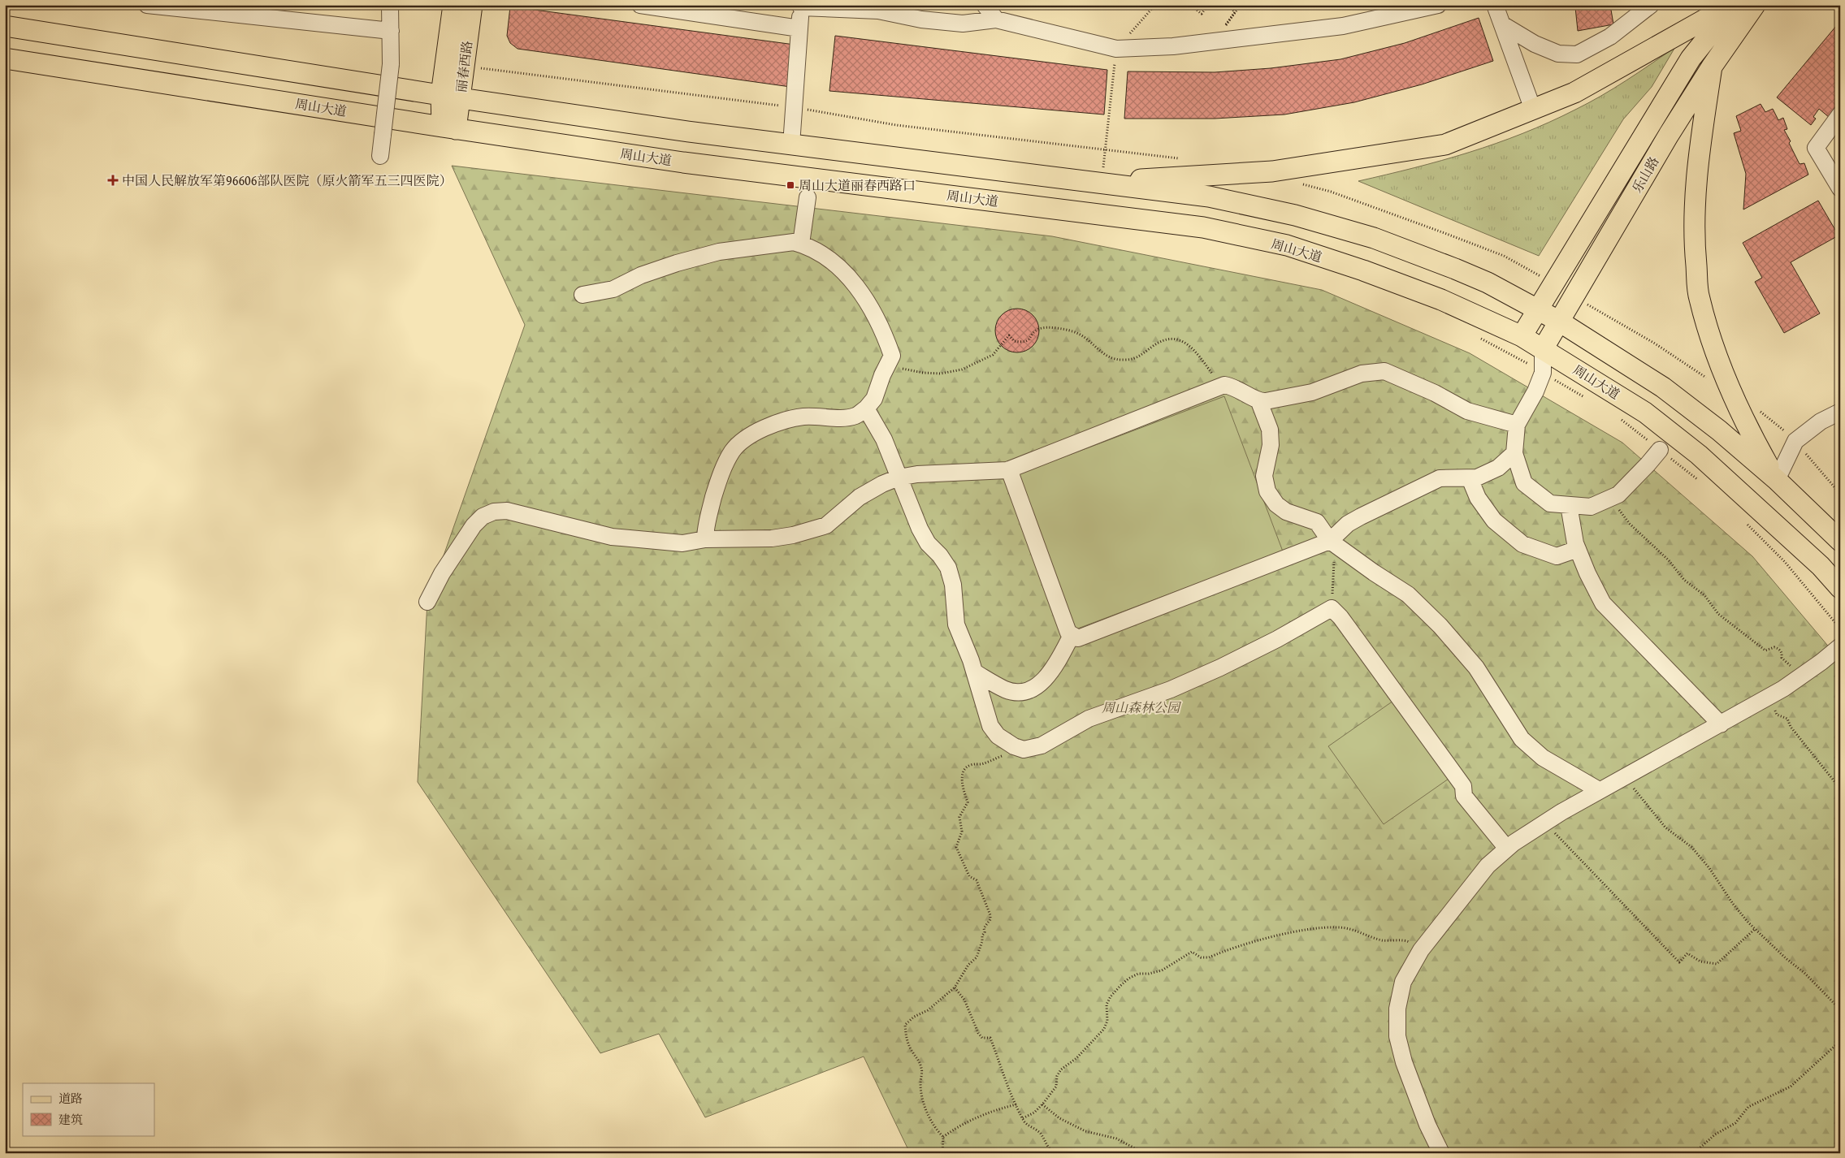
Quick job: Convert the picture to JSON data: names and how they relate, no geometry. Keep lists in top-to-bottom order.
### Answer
{
  "streets": {
    "main road": ["丽春西路", "周山大道", "乐山路"]
  },
  "crossings": [
    ["丽春西路", "周山大道"],
    ["周山大道", "乐山路"]
  ],
  "parks": ["周山森林公园"],
  "places": {
    "health": ["中国人民解放军第96606部队医院（原火箭军五三四医院）"],
    "transit": ["周山大道丽春西路口"]
  },
  "legend": ["道路", "建筑"]
}
